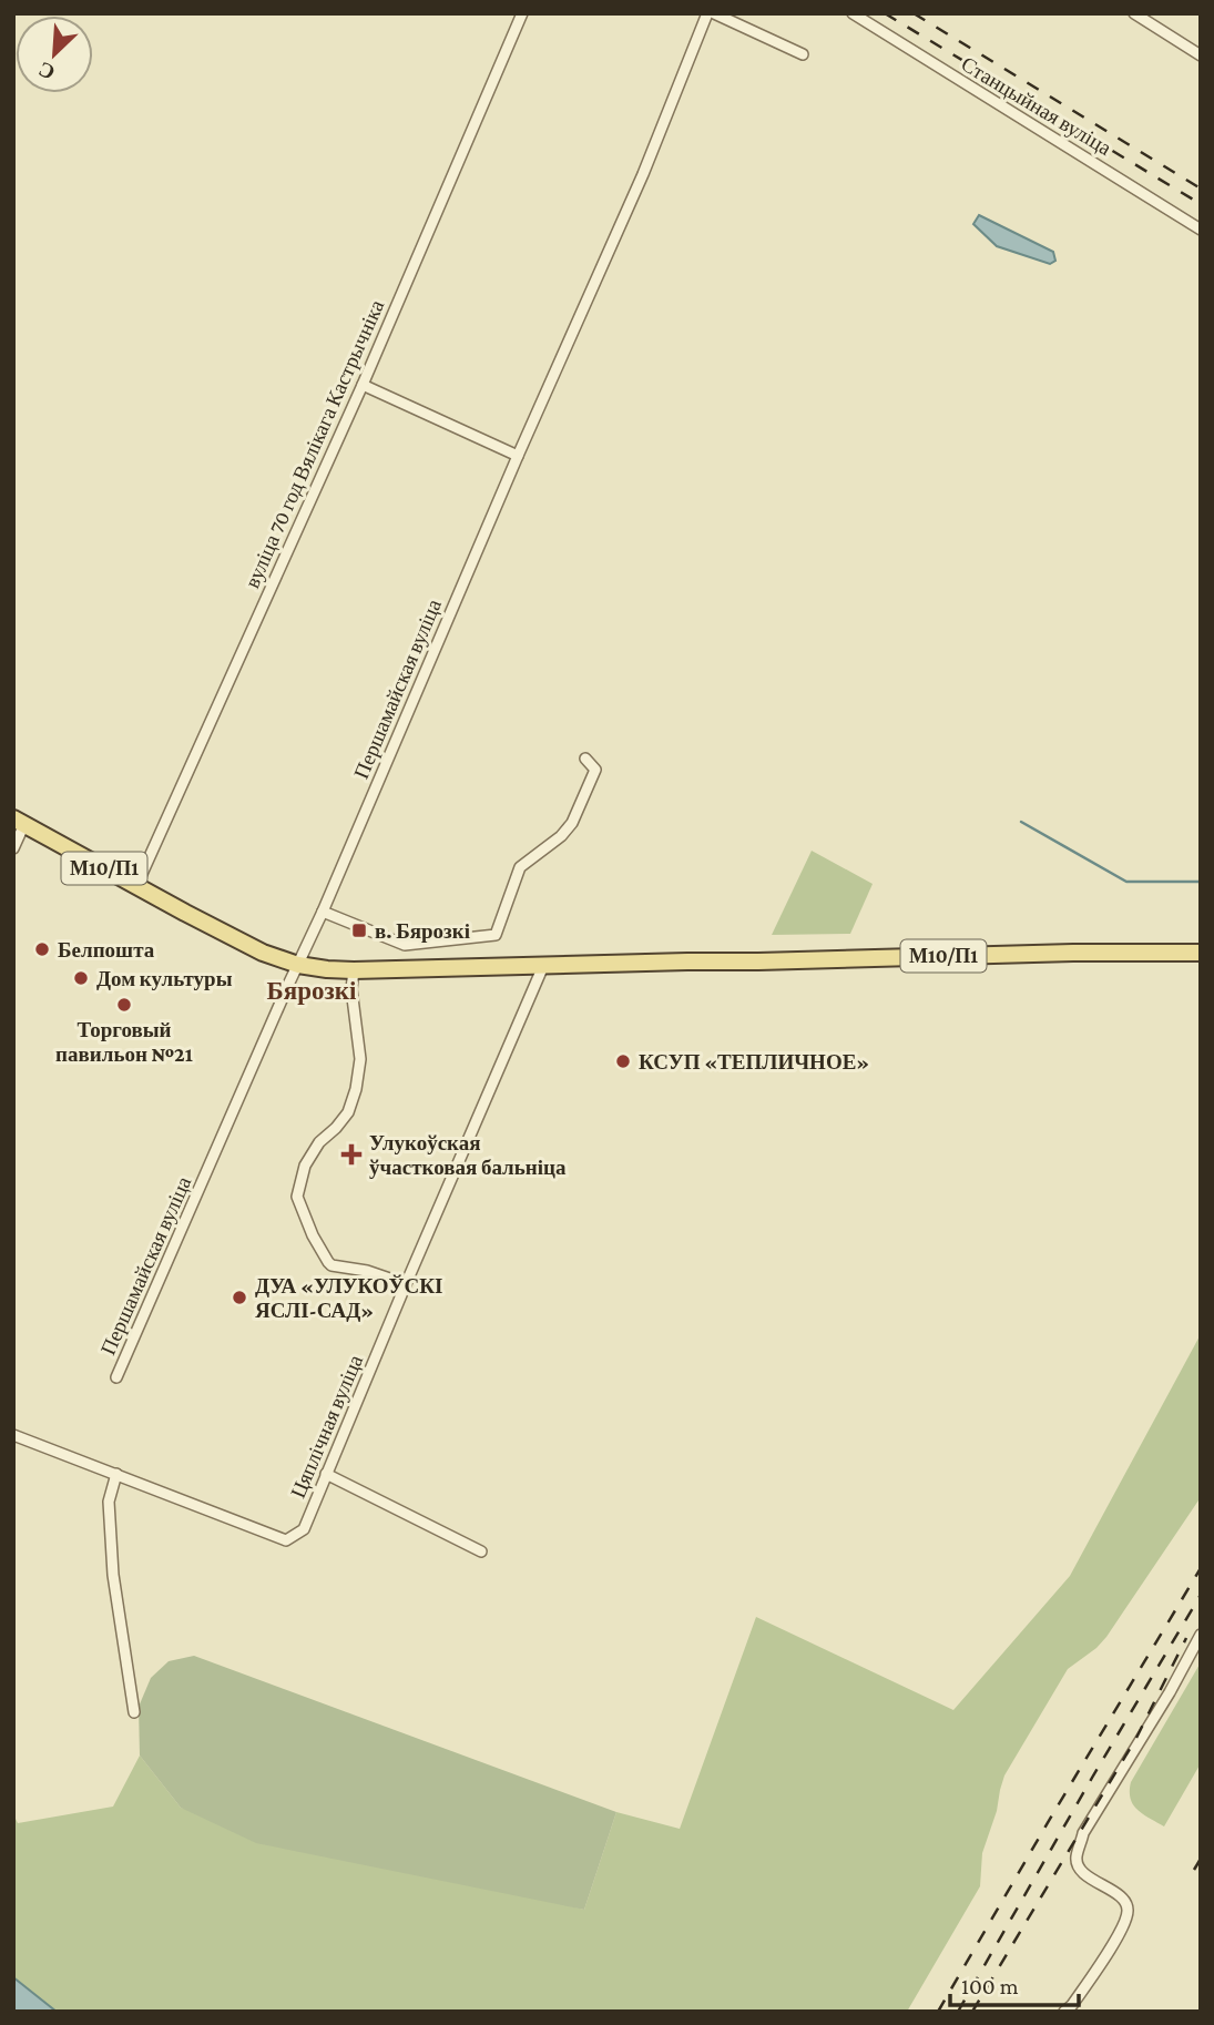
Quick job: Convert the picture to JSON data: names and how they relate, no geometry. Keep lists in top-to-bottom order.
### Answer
{
  "streets": {
    "main road": ["М10/П1"],
    "street": [
      "Станцыйная вуліца",
      "вуліца 70 год Вялікага Кастрычніка",
      "Першамайская вуліца",
      "Цяплічная вуліца"
    ]
  },
  "crossings": [
    ["вуліца 70 год Вялікага Кастрычніка", "М10/П1"],
    ["Першамайская вуліца", "М10/П1"],
    ["М10/П1", "Цяплічная вуліца"]
  ],
  "districts": ["Бярозкі"],
  "places": {
    "transit": ["в. Бярозкі"],
    "other": [
      "Белпошта",
      "Дом культуры",
      "Торговый павильон №21",
      "КСУП «ТЕПЛИЧНОЕ»",
      "ДУА «УЛУКОЎСКІ ЯСЛІ-САД»"
    ],
    "health": ["Улукоўская ўчастковая бальніца"]
  },
  "scale_bar": "100 m",
  "north": "bottom left"
}
